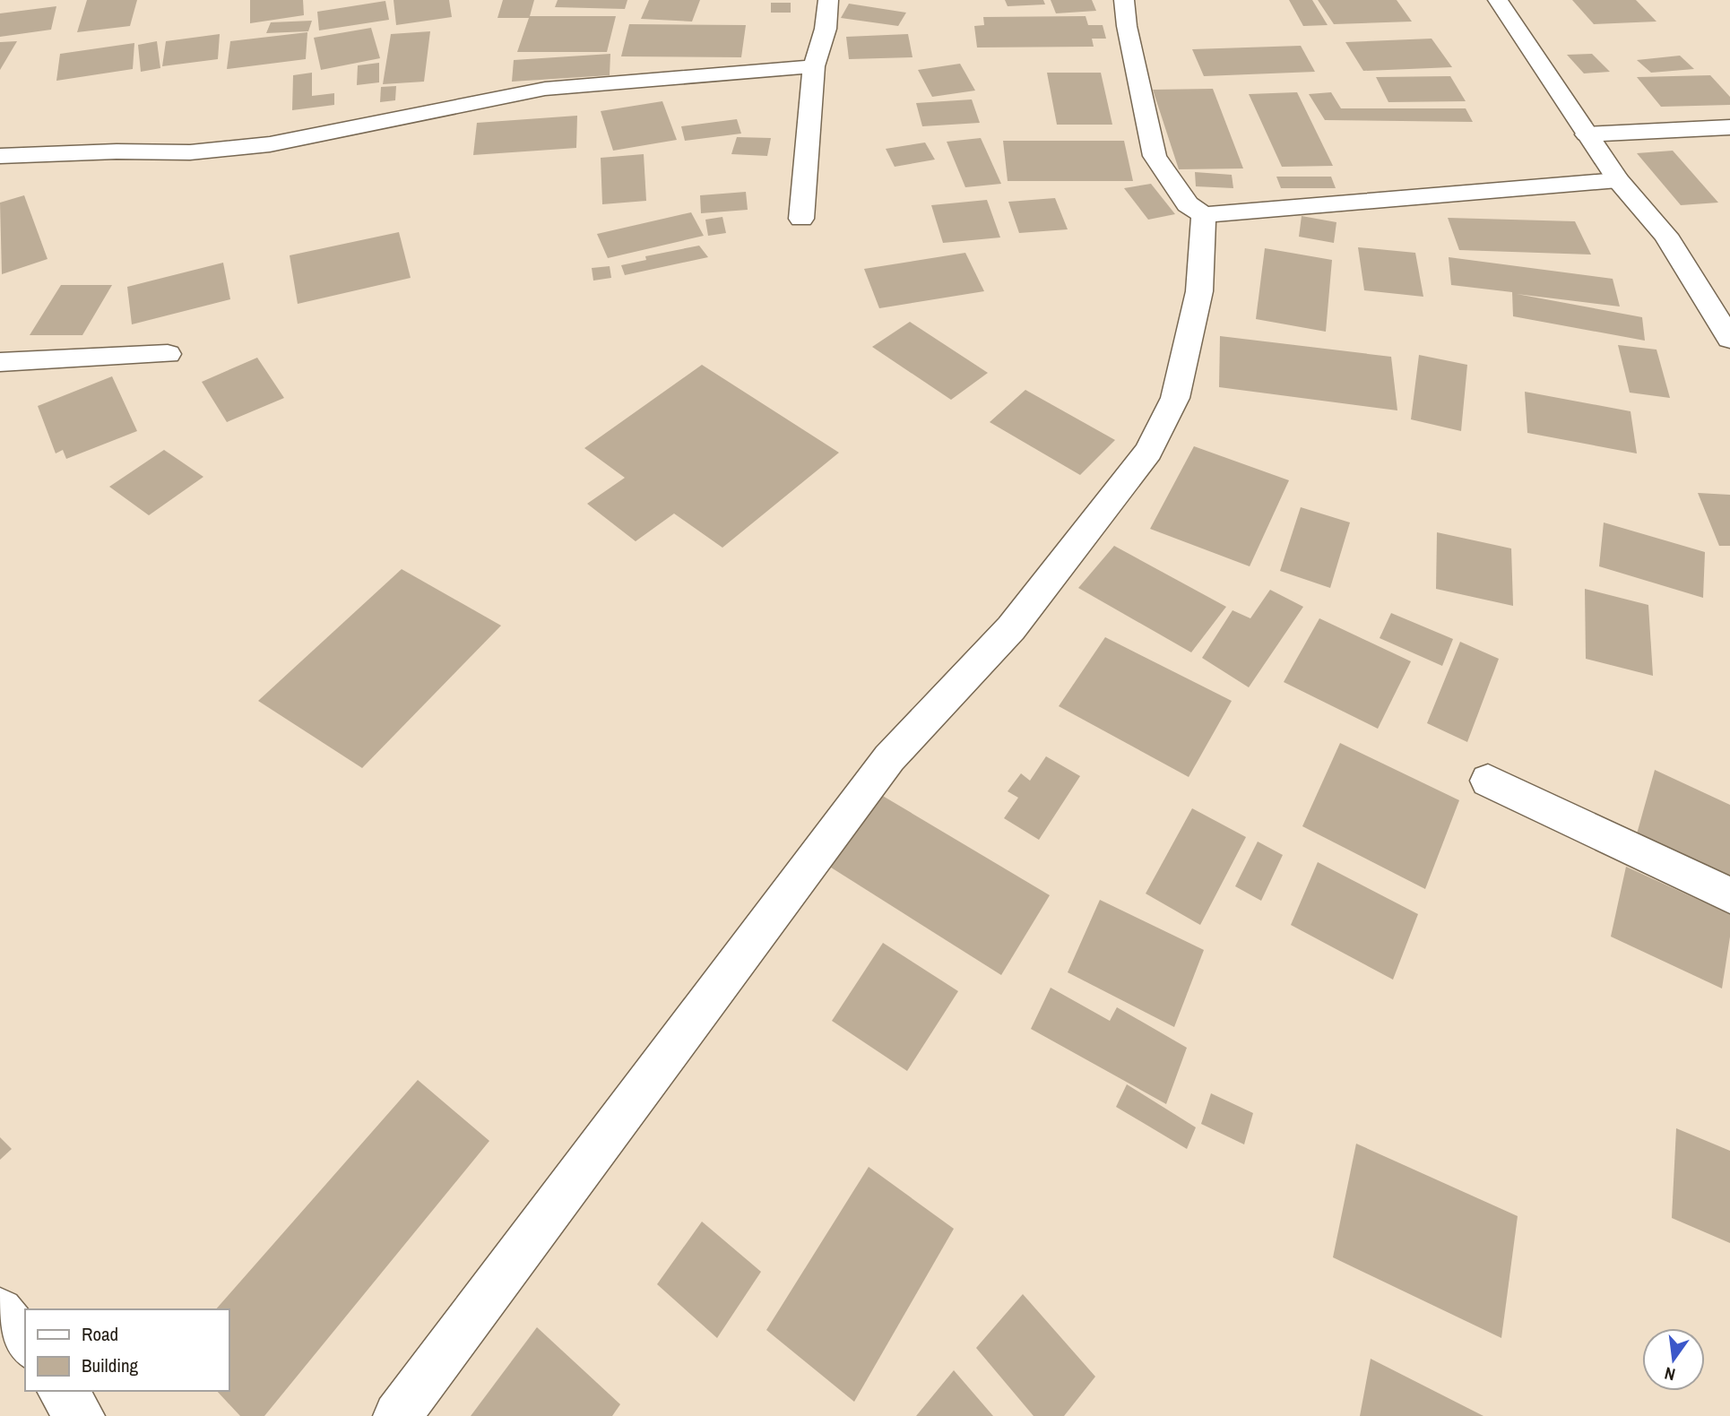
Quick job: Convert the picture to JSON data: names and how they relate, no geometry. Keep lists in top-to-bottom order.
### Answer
{
  "legend": ["Road", "Building"],
  "north": "bottom"
}
